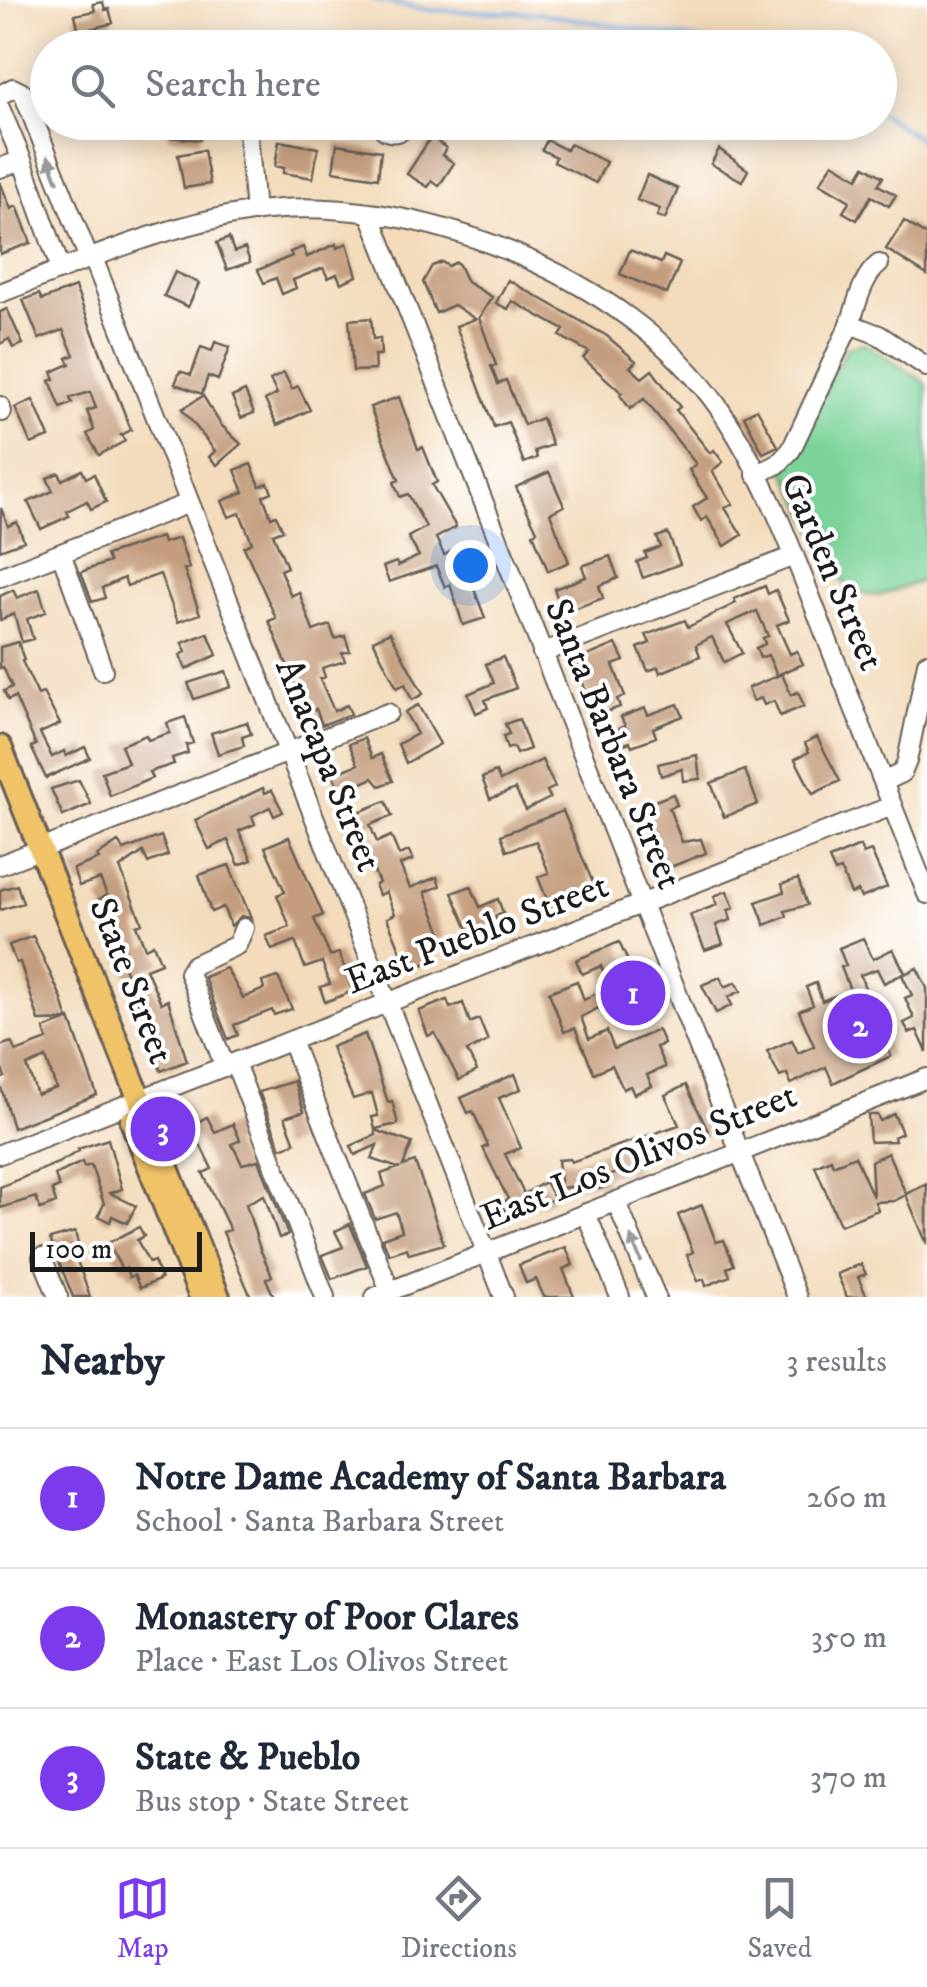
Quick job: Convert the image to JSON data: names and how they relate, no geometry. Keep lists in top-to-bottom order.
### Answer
{
  "streets": {
    "main road": ["State Street"],
    "street": [
      "Garden Street",
      "Santa Barbara Street",
      "Anacapa Street",
      "East Pueblo Street",
      "East Los Olivos Street"
    ]
  },
  "crossings": [
    ["Garden Street", "Santa Barbara Street"],
    ["Garden Street", "Anacapa Street"],
    ["Garden Street", "East Pueblo Street"],
    ["Santa Barbara Street", "East Pueblo Street"],
    ["Santa Barbara Street", "East Los Olivos Street"],
    ["Anacapa Street", "East Pueblo Street"],
    ["Anacapa Street", "East Los Olivos Street"],
    ["East Pueblo Street", "State Street"]
  ],
  "scale_bar": "100 m",
  "page": {
    "search": "Search here",
    "pins": ["1", "2", "3"],
    "scale": "100 m",
    "heading": ["Nearby", "3 results"],
    "list": [
      {
        "mark": "1",
        "name": "Notre Dame Academy of Santa Barbara",
        "note": "School · Santa Barbara Street",
        "value": "260 m"
      },
      {
        "mark": "2",
        "name": "Monastery of Poor Clares",
        "note": "Place · East Los Olivos Street",
        "value": "350 m"
      },
      {
        "mark": "3",
        "name": "State & Pueblo",
        "note": "Bus stop · State Street",
        "value": "370 m"
      }
    ],
    "nav": ["Map", "Directions", "Saved"]
  }
}
